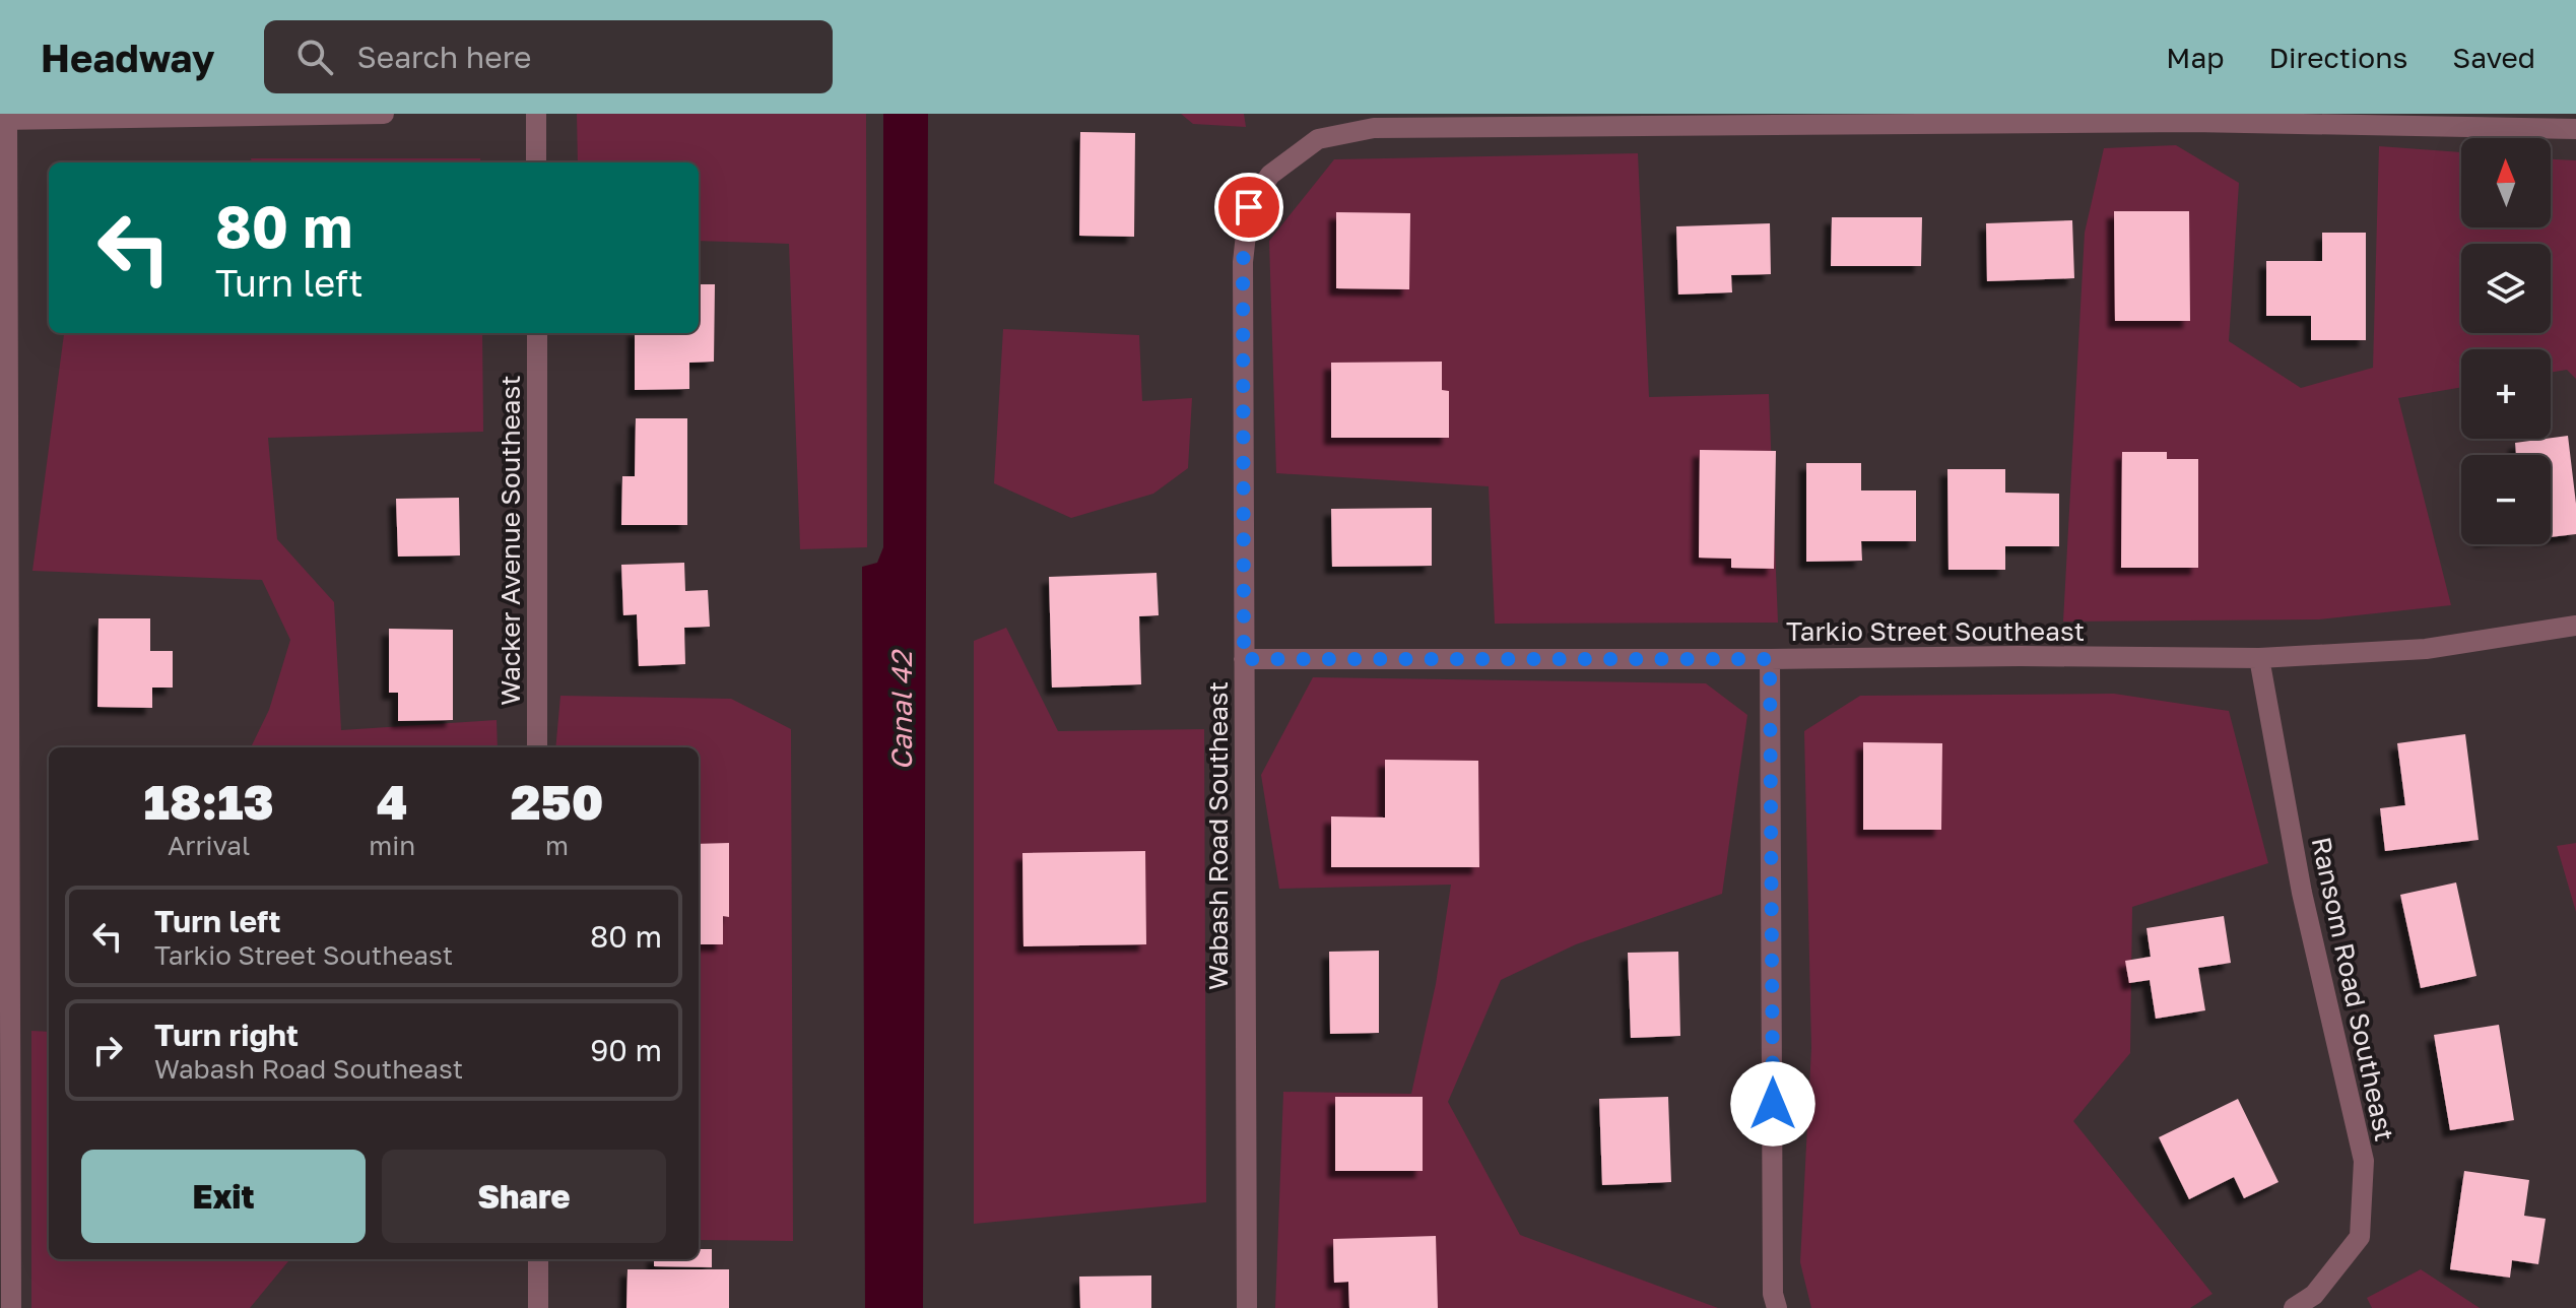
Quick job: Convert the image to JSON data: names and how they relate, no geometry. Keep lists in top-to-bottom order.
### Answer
{
  "streets": {
    "street": [
      "Wacker Avenue Southeast",
      "Tarkio Street Southeast",
      "Wabash Road Southeast",
      "Ransom Road Southeast"
    ]
  },
  "crossings": [
    ["Tarkio Street Southeast", "Wabash Road Southeast"],
    ["Tarkio Street Southeast", "Ransom Road Southeast"]
  ],
  "water": ["Canal 42"],
  "north": "top",
  "page": {
    "header": "Headway",
    "search": "Search here",
    "nav": ["Map", "Directions", "Saved"],
    "map_buttons": ["+", "−"],
    "turn": ["80 m", "Turn left"],
    "eta": [
      "18:13",
      "Arrival",
      "4",
      "min",
      "250",
      "m"
    ],
    "list": [
      {
        "name": "Turn left",
        "note": "Tarkio Street Southeast",
        "value": "80 m"
      },
      {
        "name": "Turn right",
        "note": "Wabash Road Southeast",
        "value": "90 m"
      }
    ],
    "buttons": ["Exit", "Share"]
  }
}
